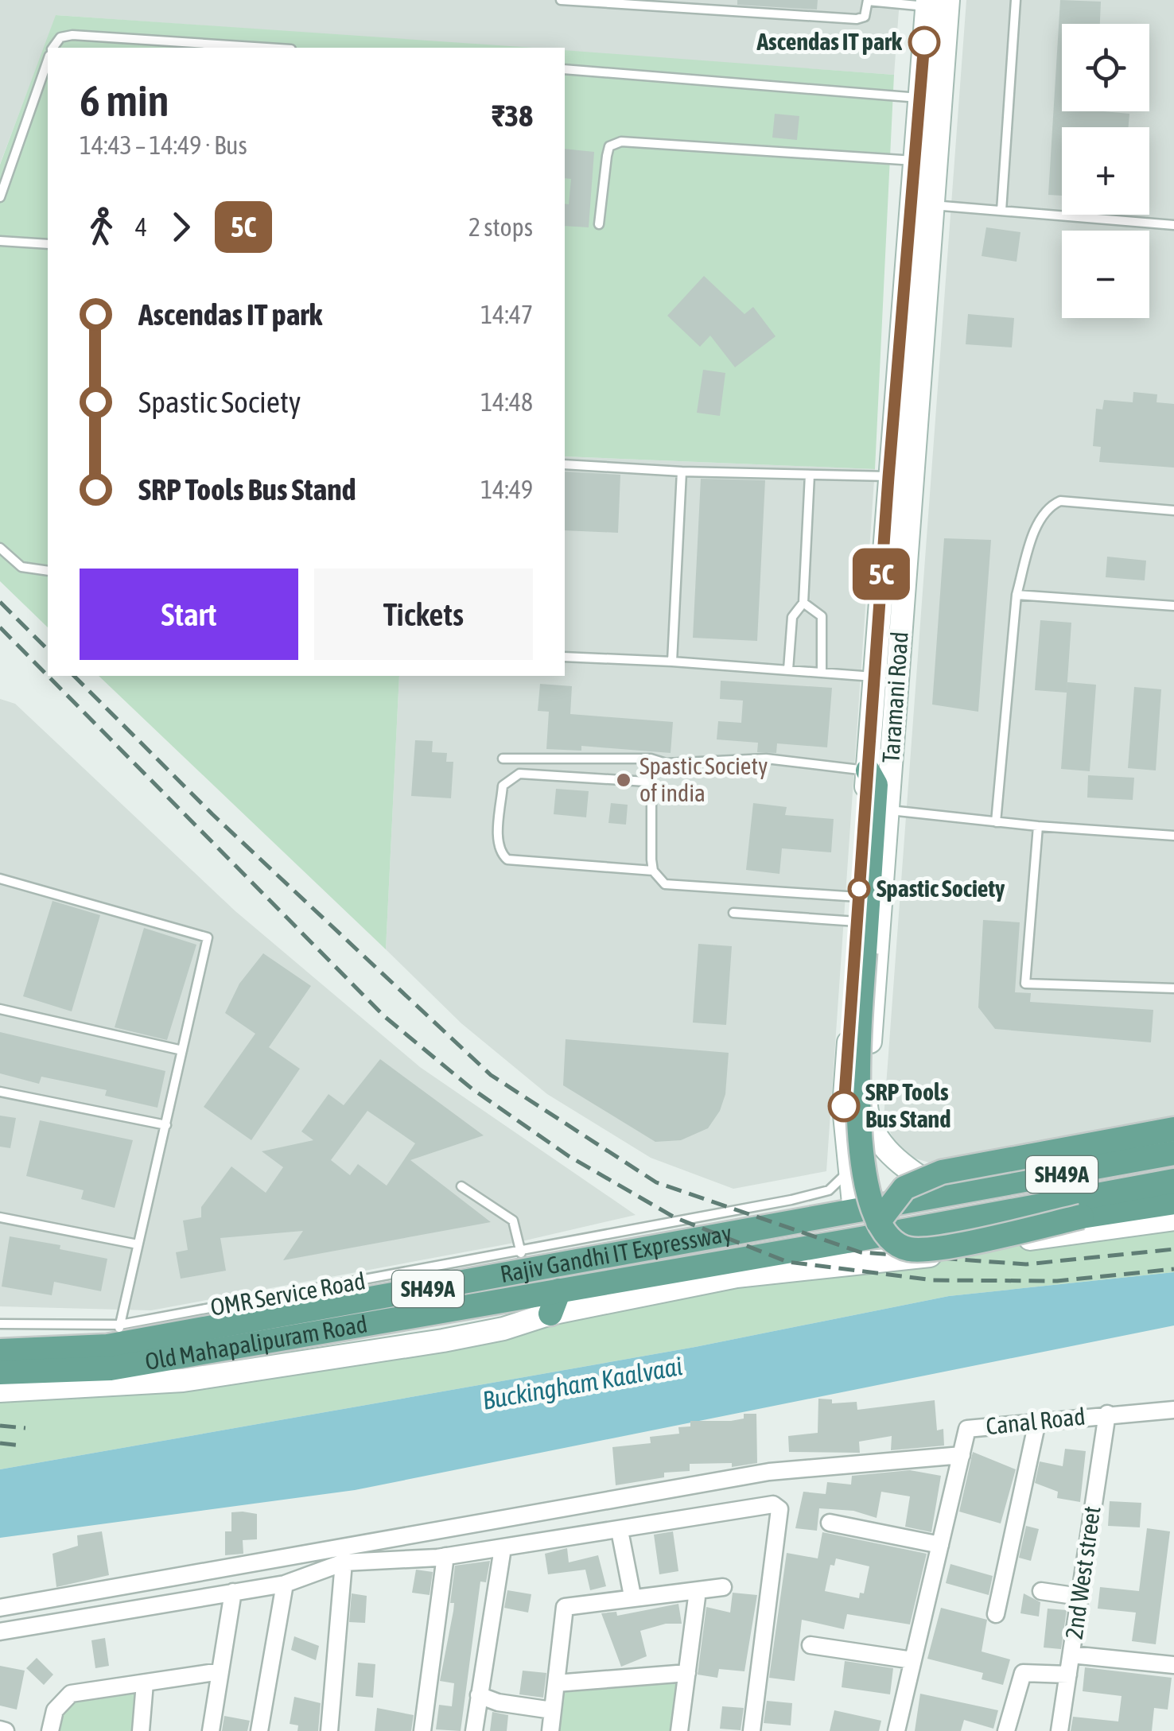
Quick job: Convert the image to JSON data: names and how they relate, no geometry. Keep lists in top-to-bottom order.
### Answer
{
  "streets": {
    "main road": ["SH49A", "Rajiv Gandhi IT Expressway", "Old Mahapalipuram Road"],
    "street": ["Taramani Road", "Canal Road", "2nd West street"],
    "lane": ["OMR Service Road"]
  },
  "crossings": [
    ["Taramani Road", "Rajiv Gandhi IT Expressway"],
    ["Taramani Road", "OMR Service Road"],
    ["SH49A", "Rajiv Gandhi IT Expressway"],
    ["Rajiv Gandhi IT Expressway", "OMR Service Road"],
    ["Canal Road", "2nd West street"]
  ],
  "water": ["Buckingham Kaalvaai"],
  "places": [
    "Ascendas IT park",
    "Spastic Society of india",
    "Spastic Society",
    "SRP Tools Bus Stand"
  ],
  "lines": ["bus line 5C"],
  "page": {
    "on_map": "5C",
    "map_buttons": ["+", "−"],
    "heading": ["6 min", "14:43 – 14:49 · Bus", "₹38"],
    "legs": ["4", "5C", "2 stops"],
    "list": [
      {
        "name": "Ascendas IT park",
        "value": "14:47"
      },
      {
        "name": "Spastic Society",
        "value": "14:48"
      },
      {
        "name": "SRP Tools Bus Stand",
        "value": "14:49"
      }
    ],
    "buttons": ["Start", "Tickets"]
  }
}
